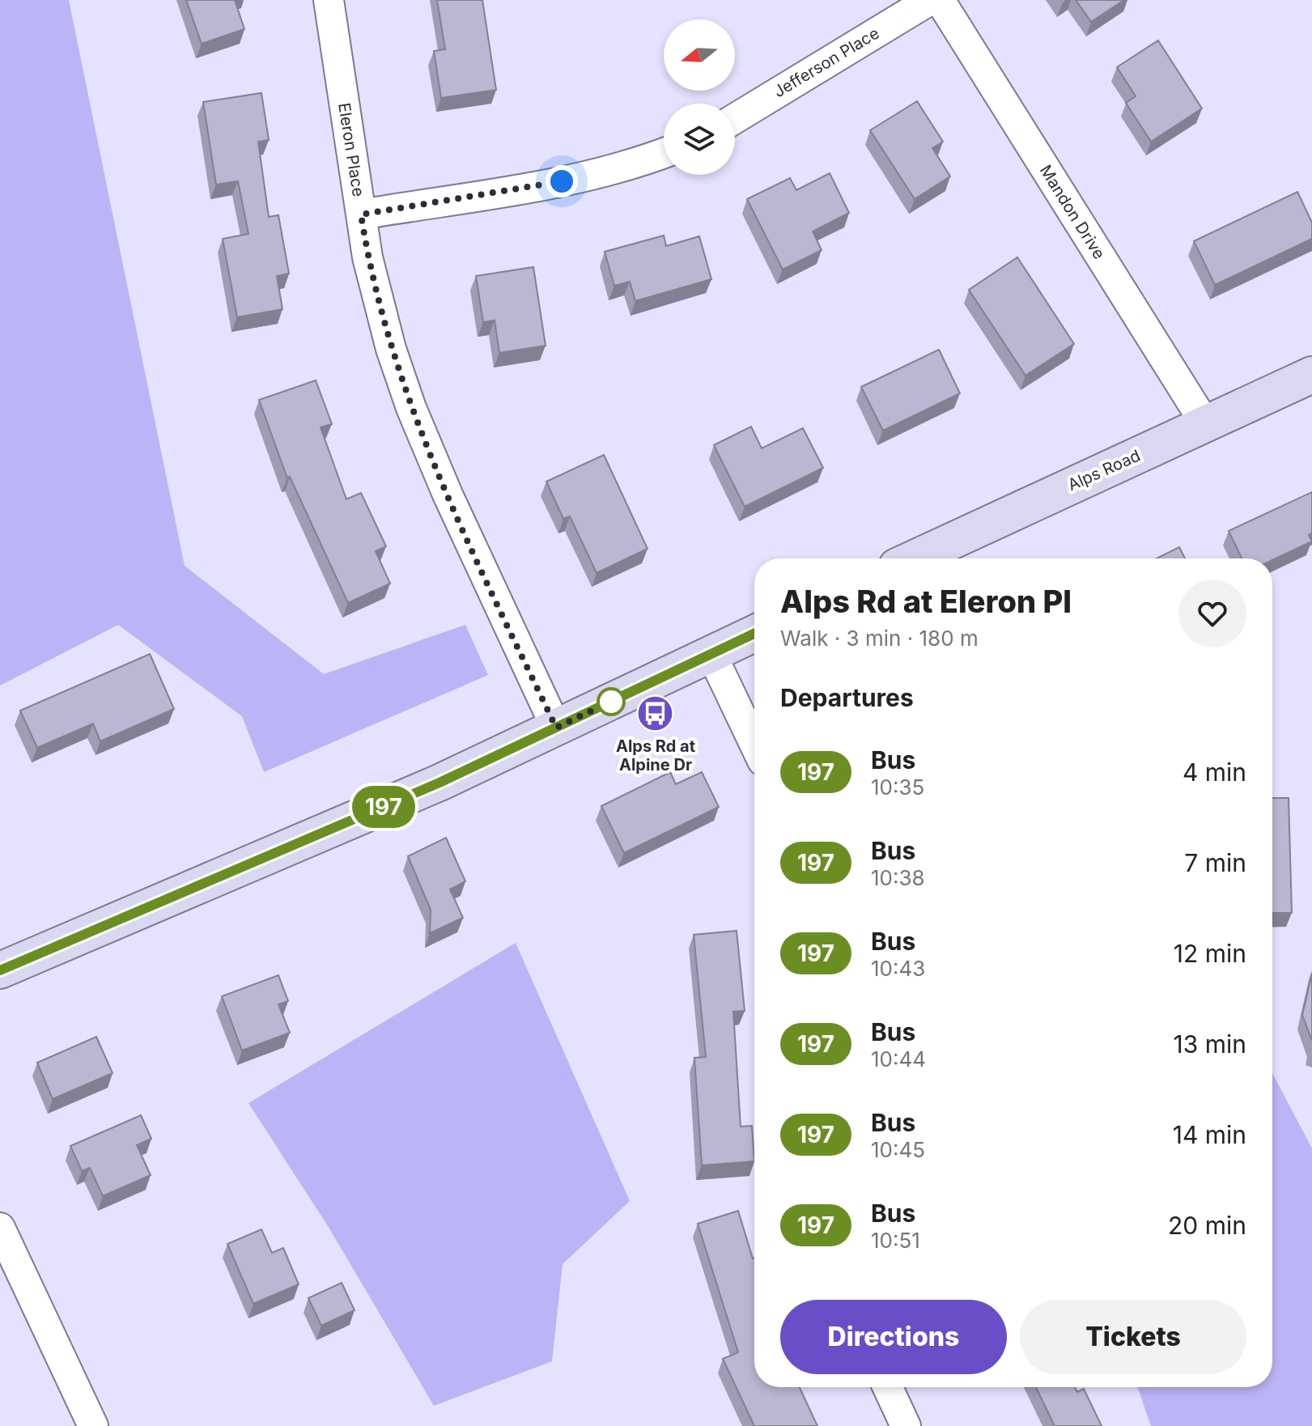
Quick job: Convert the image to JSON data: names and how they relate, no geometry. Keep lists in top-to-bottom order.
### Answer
{
  "streets": {
    "main road": ["Alps Road"],
    "street": ["Jefferson Place", "Eleron Place", "Mandon Drive"]
  },
  "crossings": [
    ["Mandon Drive", "Alps Road"]
  ],
  "places": {
    "bus stop": ["Alps Rd at Alpine Dr"]
  },
  "lines": ["bus line 197"],
  "north": "left",
  "page": {
    "on_map": "197",
    "heading": [
      ["Alps Rd at Eleron Pl", "Walk · 3 min · 180 m"],
      "Departures"
    ],
    "list": [
      {
        "mark": "197",
        "name": "Bus",
        "note": "10:35",
        "value": "4 min"
      },
      {
        "mark": "197",
        "name": "Bus",
        "note": "10:38",
        "value": "7 min"
      },
      {
        "mark": "197",
        "name": "Bus",
        "note": "10:43",
        "value": "12 min"
      },
      {
        "mark": "197",
        "name": "Bus",
        "note": "10:44",
        "value": "13 min"
      },
      {
        "mark": "197",
        "name": "Bus",
        "note": "10:45",
        "value": "14 min"
      },
      {
        "mark": "197",
        "name": "Bus",
        "note": "10:51",
        "value": "20 min"
      }
    ],
    "buttons": ["Directions", "Tickets"]
  }
}
